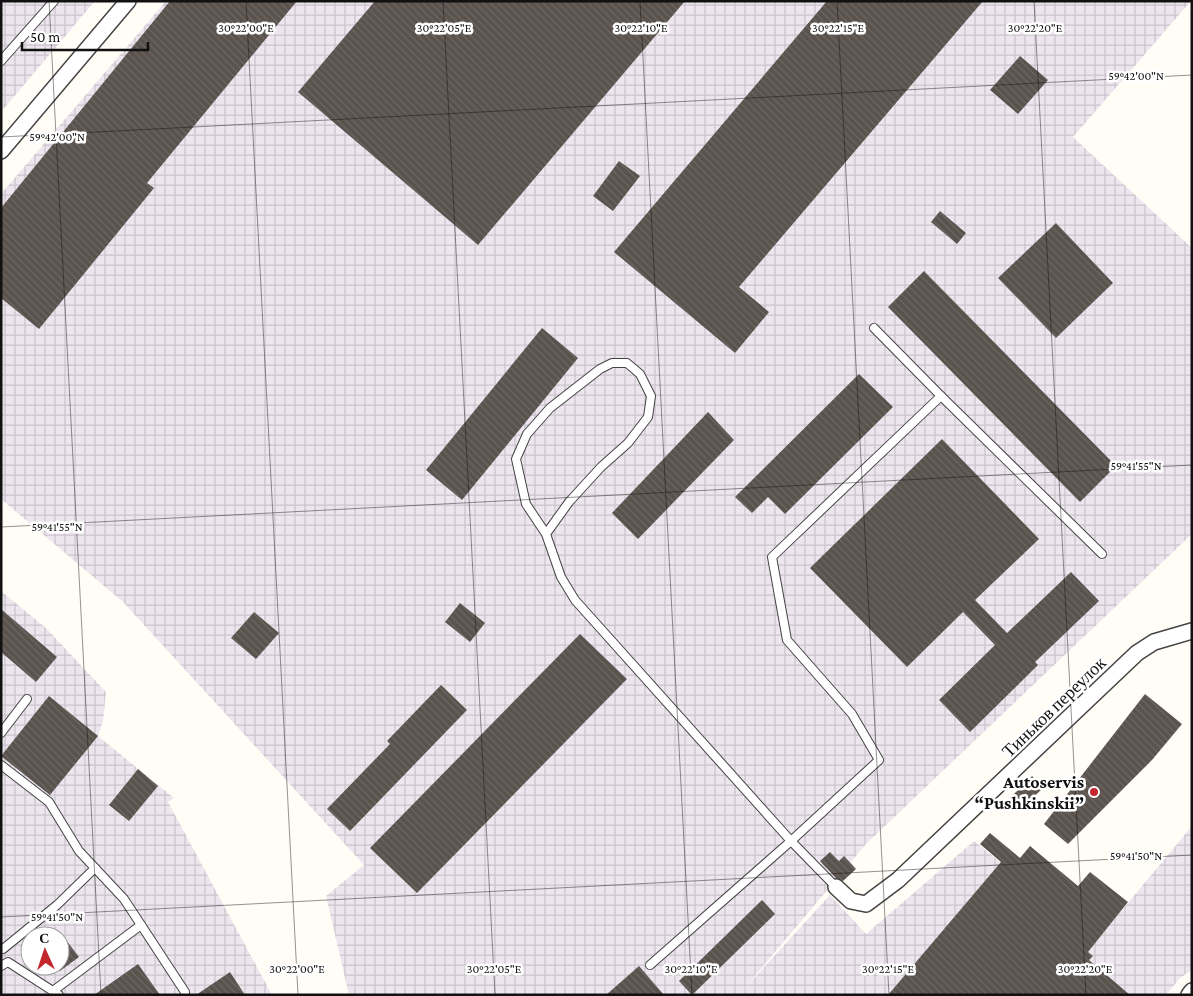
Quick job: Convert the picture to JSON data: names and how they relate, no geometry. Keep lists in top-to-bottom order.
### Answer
{
  "streets": {
    "street": ["Тиньков переулок"]
  },
  "places": ["Autoservis “Pushkinskii”"],
  "scale_bar": "50 m",
  "north": "top",
  "coordinates": [
    "30°22'00\"E",
    "30°22'05\"E",
    "30°22'10\"E",
    "30°22'15\"E",
    "30°22'20\"E",
    "59°42'00\"N",
    "59°41'55\"N",
    "59°41'50\"N"
  ]
}
